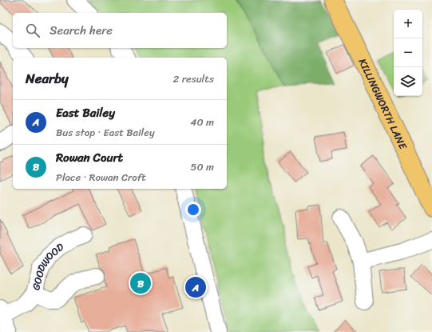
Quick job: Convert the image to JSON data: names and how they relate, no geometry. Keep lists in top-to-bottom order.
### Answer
{
  "streets": {
    "main road": ["KILLINGWORTH LANE"],
    "street": ["GOODWOOD"]
  },
  "page": {
    "map_buttons": ["+", "−"],
    "search": "Search here",
    "heading": ["Nearby", "2 results"],
    "list": [
      {
        "mark": "A",
        "name": "East Bailey",
        "note": "Bus stop · East Bailey",
        "value": "40 m"
      },
      {
        "mark": "B",
        "name": "Rowan Court",
        "note": "Place · Rowan Croft",
        "value": "50 m"
      }
    ],
    "pins": ["B", "A"]
  }
}
